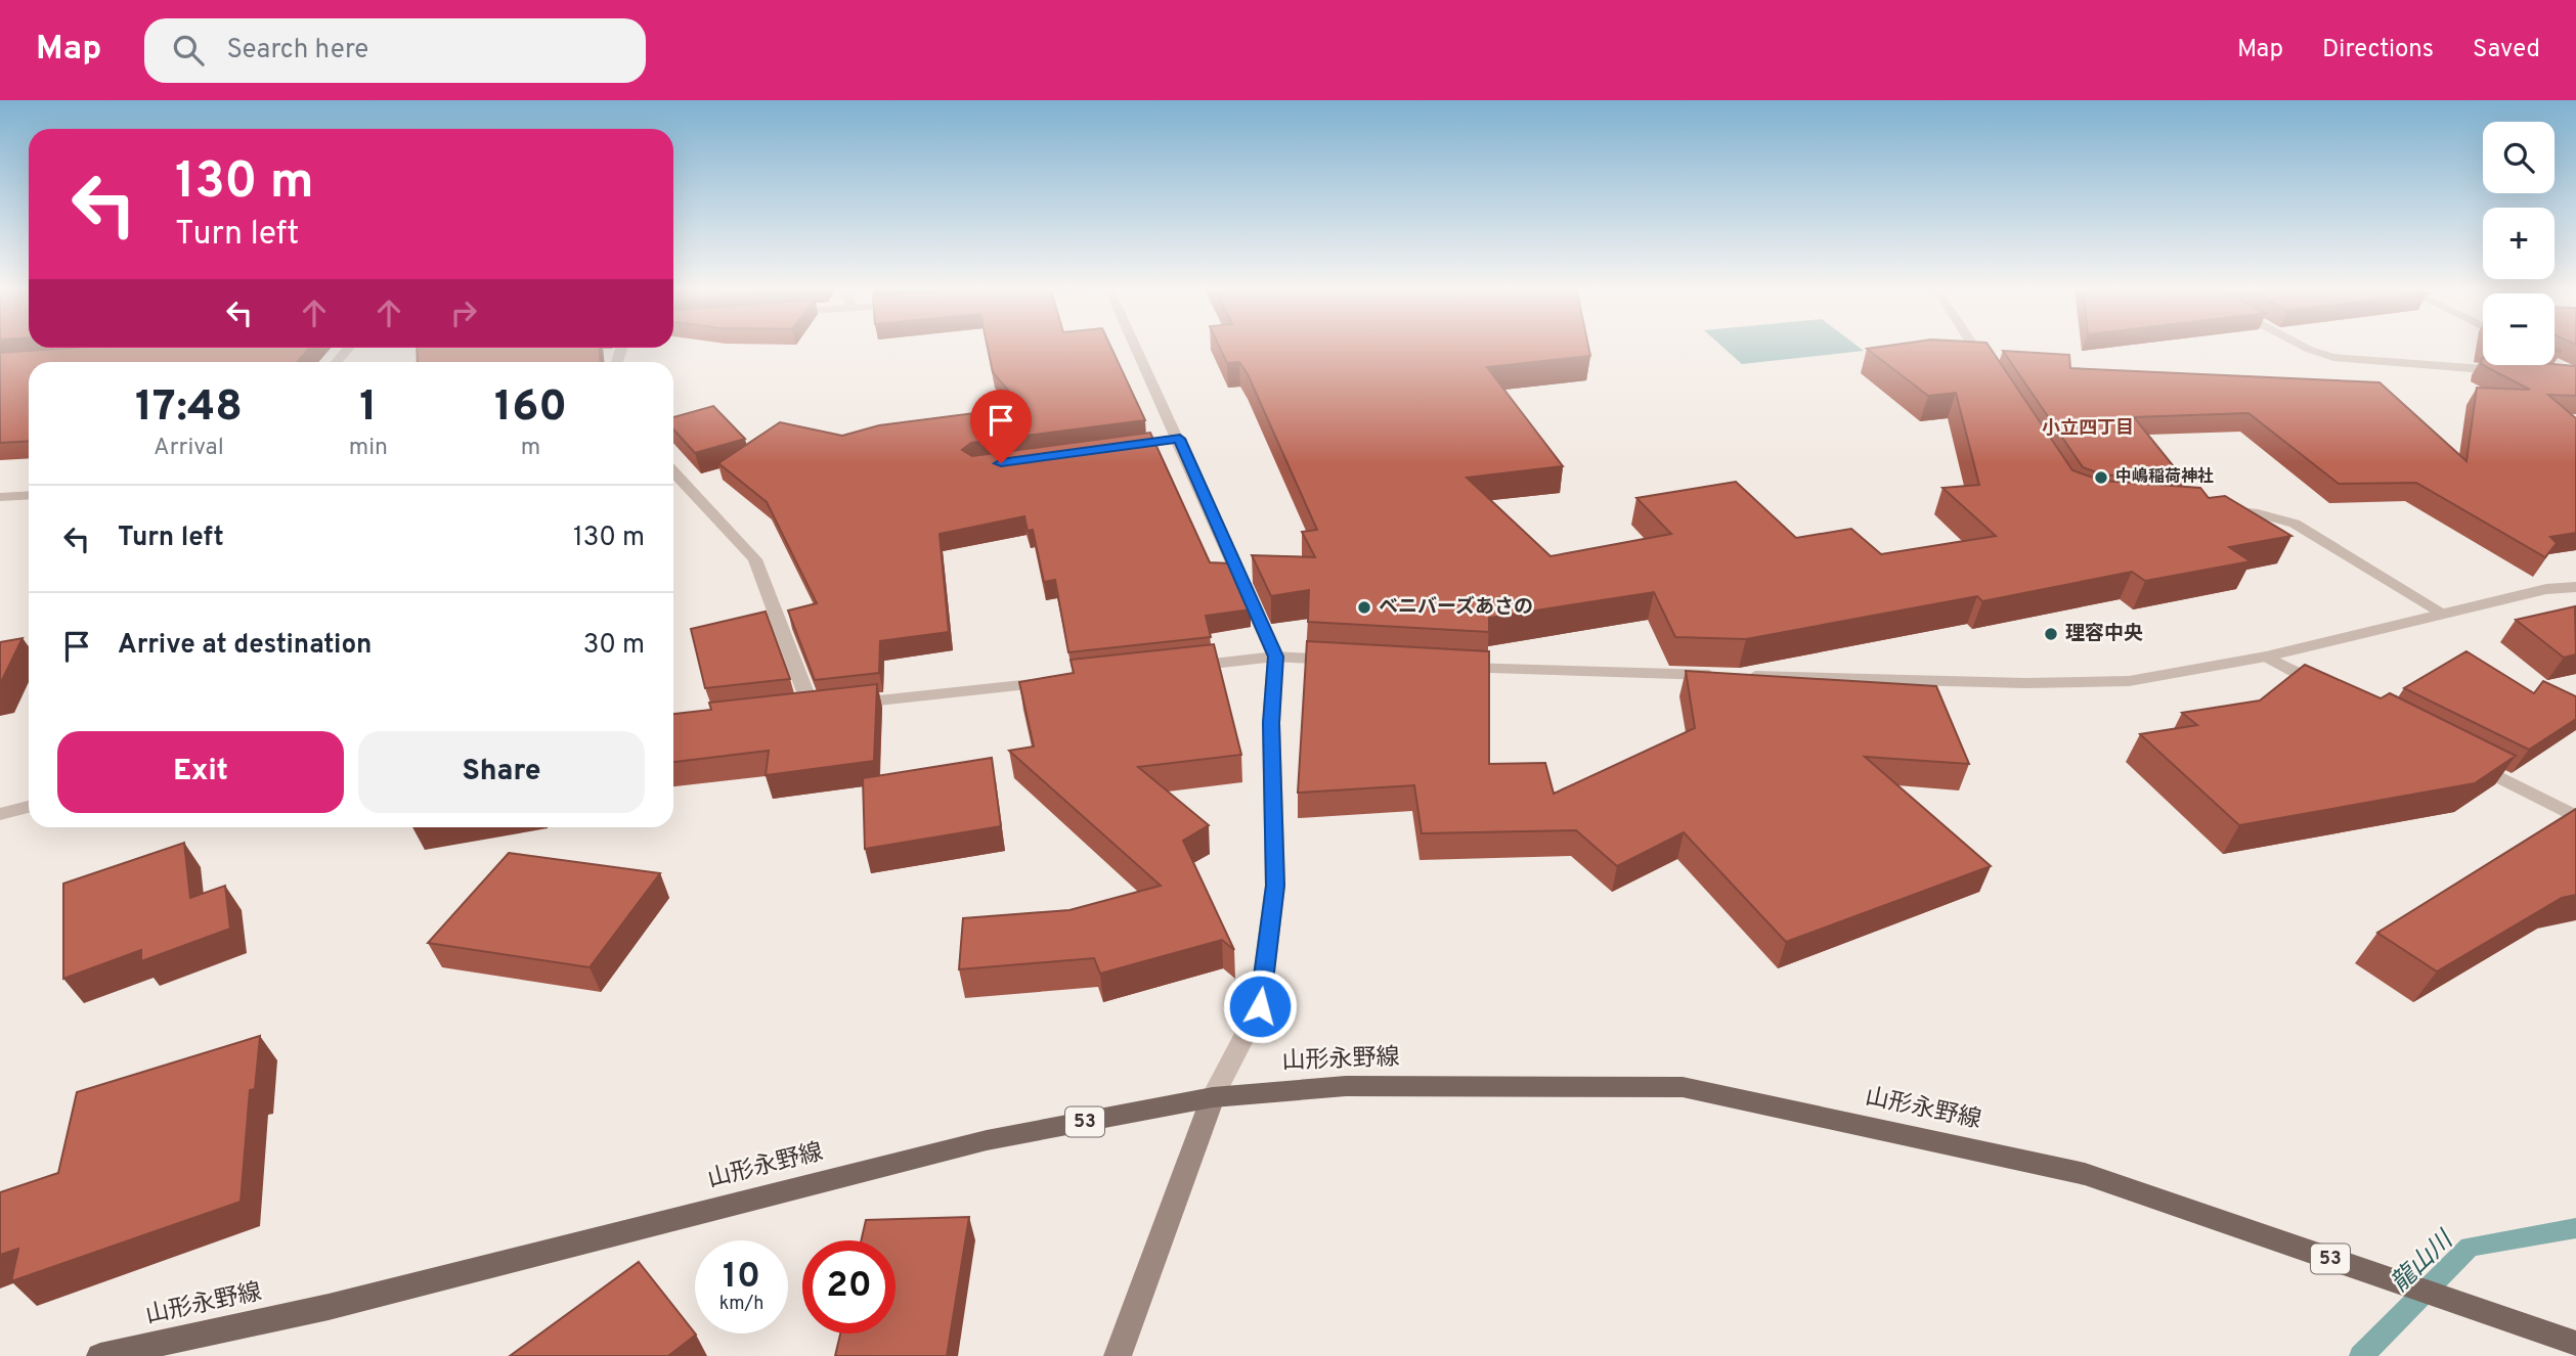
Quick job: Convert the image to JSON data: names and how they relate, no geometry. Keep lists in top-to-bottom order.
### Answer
{
  "streets": {
    "main road": ["山形永野線", "53"]
  },
  "districts": ["小立四丁目"],
  "water": ["龍山川"],
  "places": ["中嶋稲荷神社", "ベニバーズあさの", "理容中央"],
  "page": {
    "header": "Map",
    "search": "Search here",
    "nav": ["Map", "Directions", "Saved"],
    "map_buttons": ["+", "−"],
    "turn": ["130 m", "Turn left"],
    "eta": [
      "17:48",
      "Arrival",
      "1",
      "min",
      "160",
      "m"
    ],
    "list": [
      {
        "name": "Turn left",
        "value": "130 m"
      },
      {
        "name": "Arrive at destination",
        "value": "30 m"
      }
    ],
    "buttons": ["Exit", "Share"],
    "speed": "10 km/h",
    "limit": "20"
  }
}
